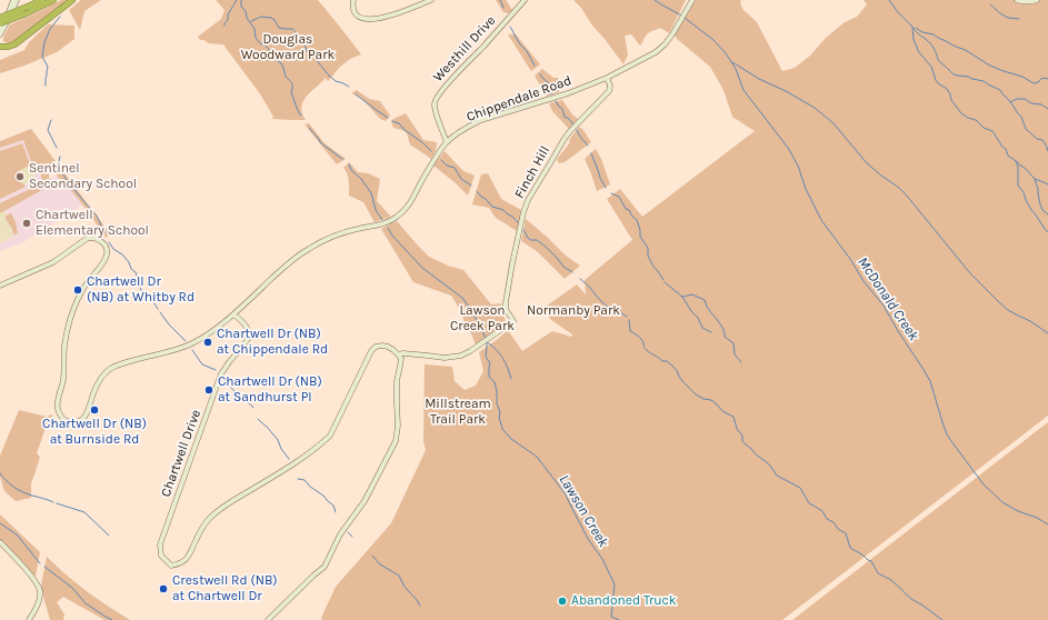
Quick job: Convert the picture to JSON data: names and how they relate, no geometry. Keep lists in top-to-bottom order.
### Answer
{
  "streets": {
    "street": [
      "Westhill Drive",
      "Chippendale Road",
      "Finch Hill",
      "Chartwell Drive"
    ]
  },
  "crossings": [
    ["Westhill Drive", "Chippendale Road"],
    ["Chippendale Road", "Finch Hill"],
    ["Chippendale Road", "Chartwell Drive"],
    ["Finch Hill", "Chartwell Drive"]
  ],
  "water": ["McDonald Creek", "Lawson Creek"],
  "parks": [
    "Douglas Woodward Park",
    "Lawson Creek Park",
    "Normanby Park",
    "Millstream Trail Park"
  ],
  "places": [
    "Sentinel Secondary School",
    "Chartwell Elementary School",
    "Chartwell Dr (NB) at Whitby Rd",
    "Chartwell Dr (NB) at Chippendale Rd",
    "Chartwell Dr (NB) at Sandhurst Pl",
    "Chartwell Dr (NB) at Burnside Rd",
    "Crestwell Rd (NB) at Chartwell Dr",
    "Abandoned Truck"
  ]
}
